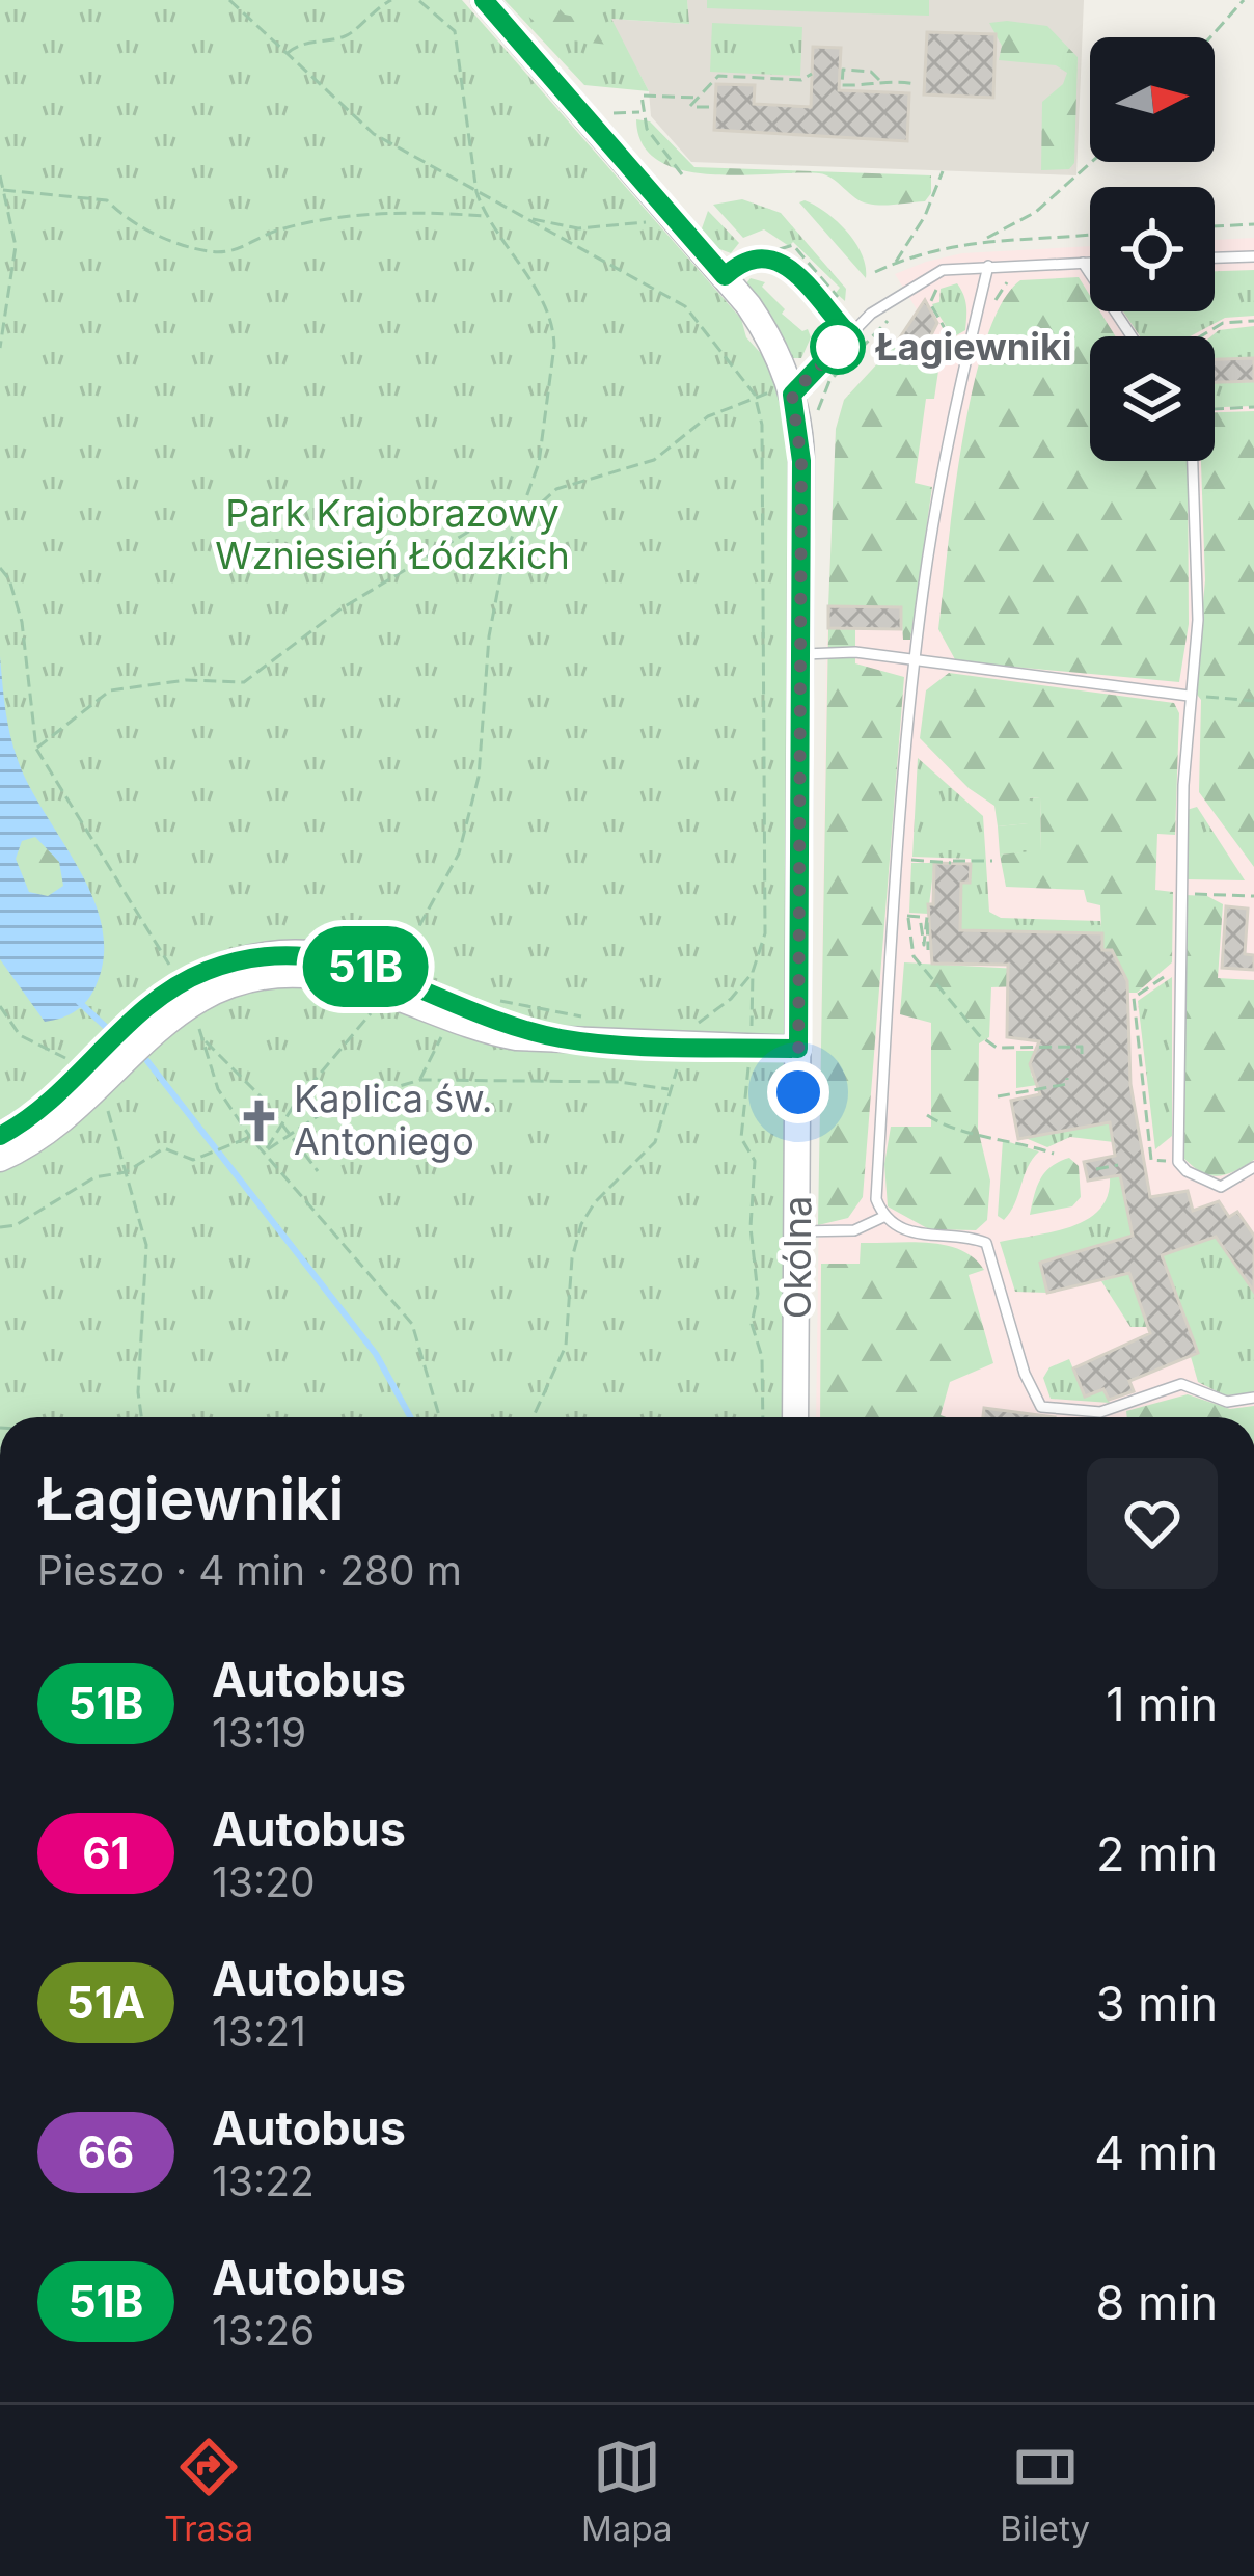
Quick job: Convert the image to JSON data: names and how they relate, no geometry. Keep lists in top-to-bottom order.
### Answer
{
  "streets": {
    "street": ["Okólna"]
  },
  "parks": ["Park Krajobrazowy Wzniesień Łódzkich"],
  "places": {
    "other": ["Łagiewniki"],
    "church": ["Kaplica św. Antoniego"]
  },
  "lines": ["bus line 51B"],
  "north": "right",
  "page": {
    "on_map": "51B",
    "heading": ["Łagiewniki", "Pieszo · 4 min · 280 m"],
    "list": [
      {
        "mark": "51B",
        "name": "Autobus",
        "note": "13:19",
        "value": "1 min"
      },
      {
        "mark": "61",
        "name": "Autobus",
        "note": "13:20",
        "value": "2 min"
      },
      {
        "mark": "51A",
        "name": "Autobus",
        "note": "13:21",
        "value": "3 min"
      },
      {
        "mark": "66",
        "name": "Autobus",
        "note": "13:22",
        "value": "4 min"
      },
      {
        "mark": "51B",
        "name": "Autobus",
        "note": "13:26",
        "value": "8 min"
      }
    ],
    "tabs": ["Trasa", "Mapa", "Bilety"]
  }
}
